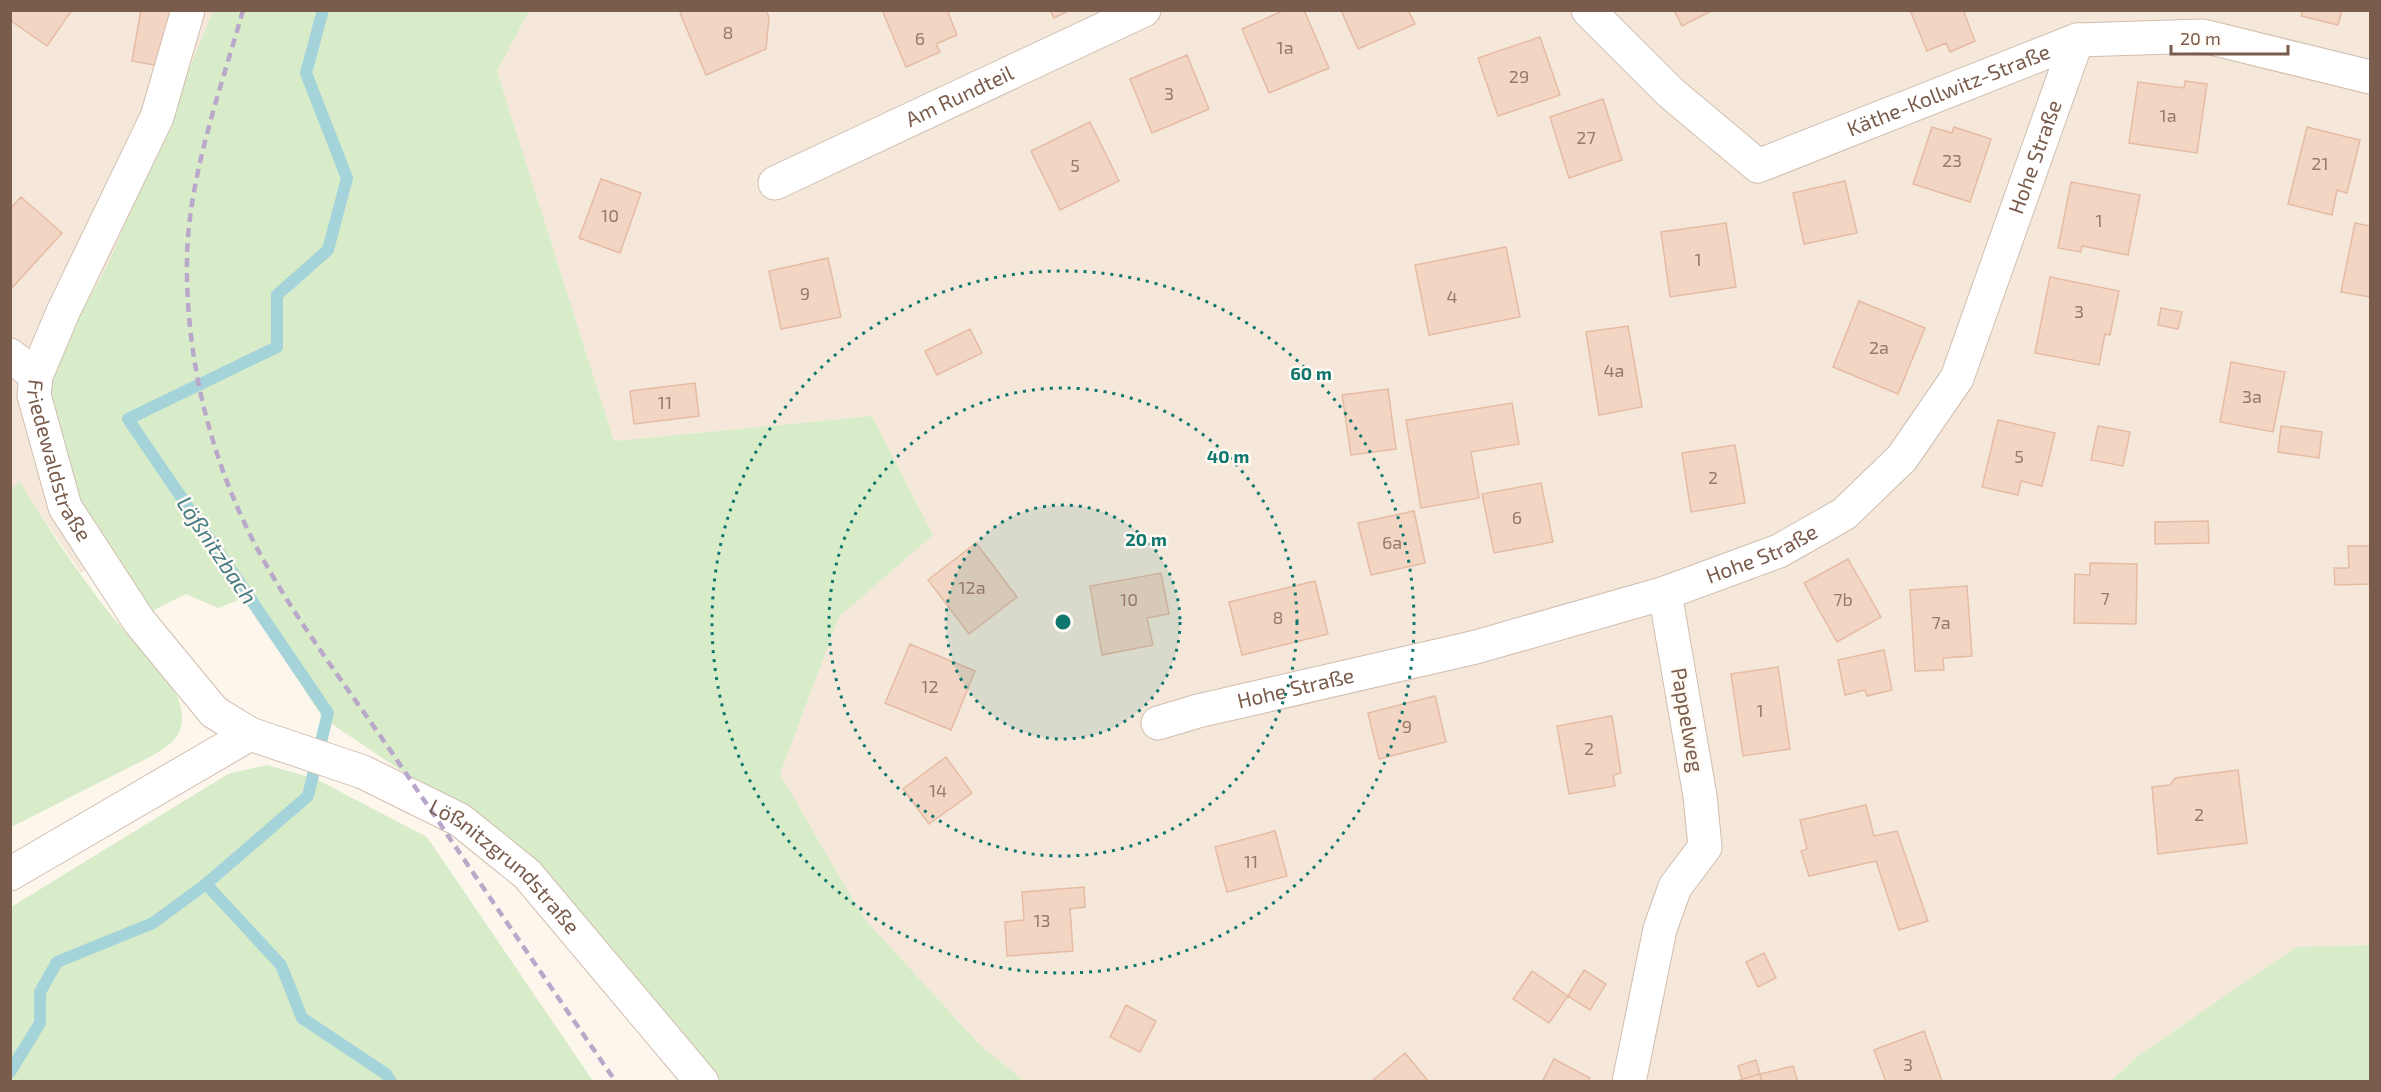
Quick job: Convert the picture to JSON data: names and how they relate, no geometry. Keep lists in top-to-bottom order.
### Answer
{
  "streets": {
    "street": [
      "Käthe-Kollwitz-Straße",
      "Am Rundteil",
      "Hohe Straße",
      "Friedewaldstraße",
      "Pappelweg",
      "Lößnitzgrundstraße"
    ]
  },
  "crossings": [
    ["Käthe-Kollwitz-Straße", "Hohe Straße"],
    ["Hohe Straße", "Pappelweg"],
    ["Friedewaldstraße", "Lößnitzgrundstraße"]
  ],
  "water": ["Lößnitzbach"],
  "house_numbers": [
    "8",
    "6",
    "1a",
    "29",
    "3",
    "1a",
    "27",
    "23",
    "21",
    "5",
    "10",
    "1",
    "1",
    "9",
    "4",
    "3",
    "2a",
    "4a",
    "3a",
    "11",
    "5",
    "2",
    "6",
    "6a",
    "12a",
    "7",
    "10",
    "7b",
    "8",
    "7a",
    "12",
    "1",
    "9",
    "2",
    "14",
    "2",
    "11",
    "13",
    "3"
  ],
  "scale_bar": "20 m",
  "rings": ["60 m", "40 m", "20 m"]
}
